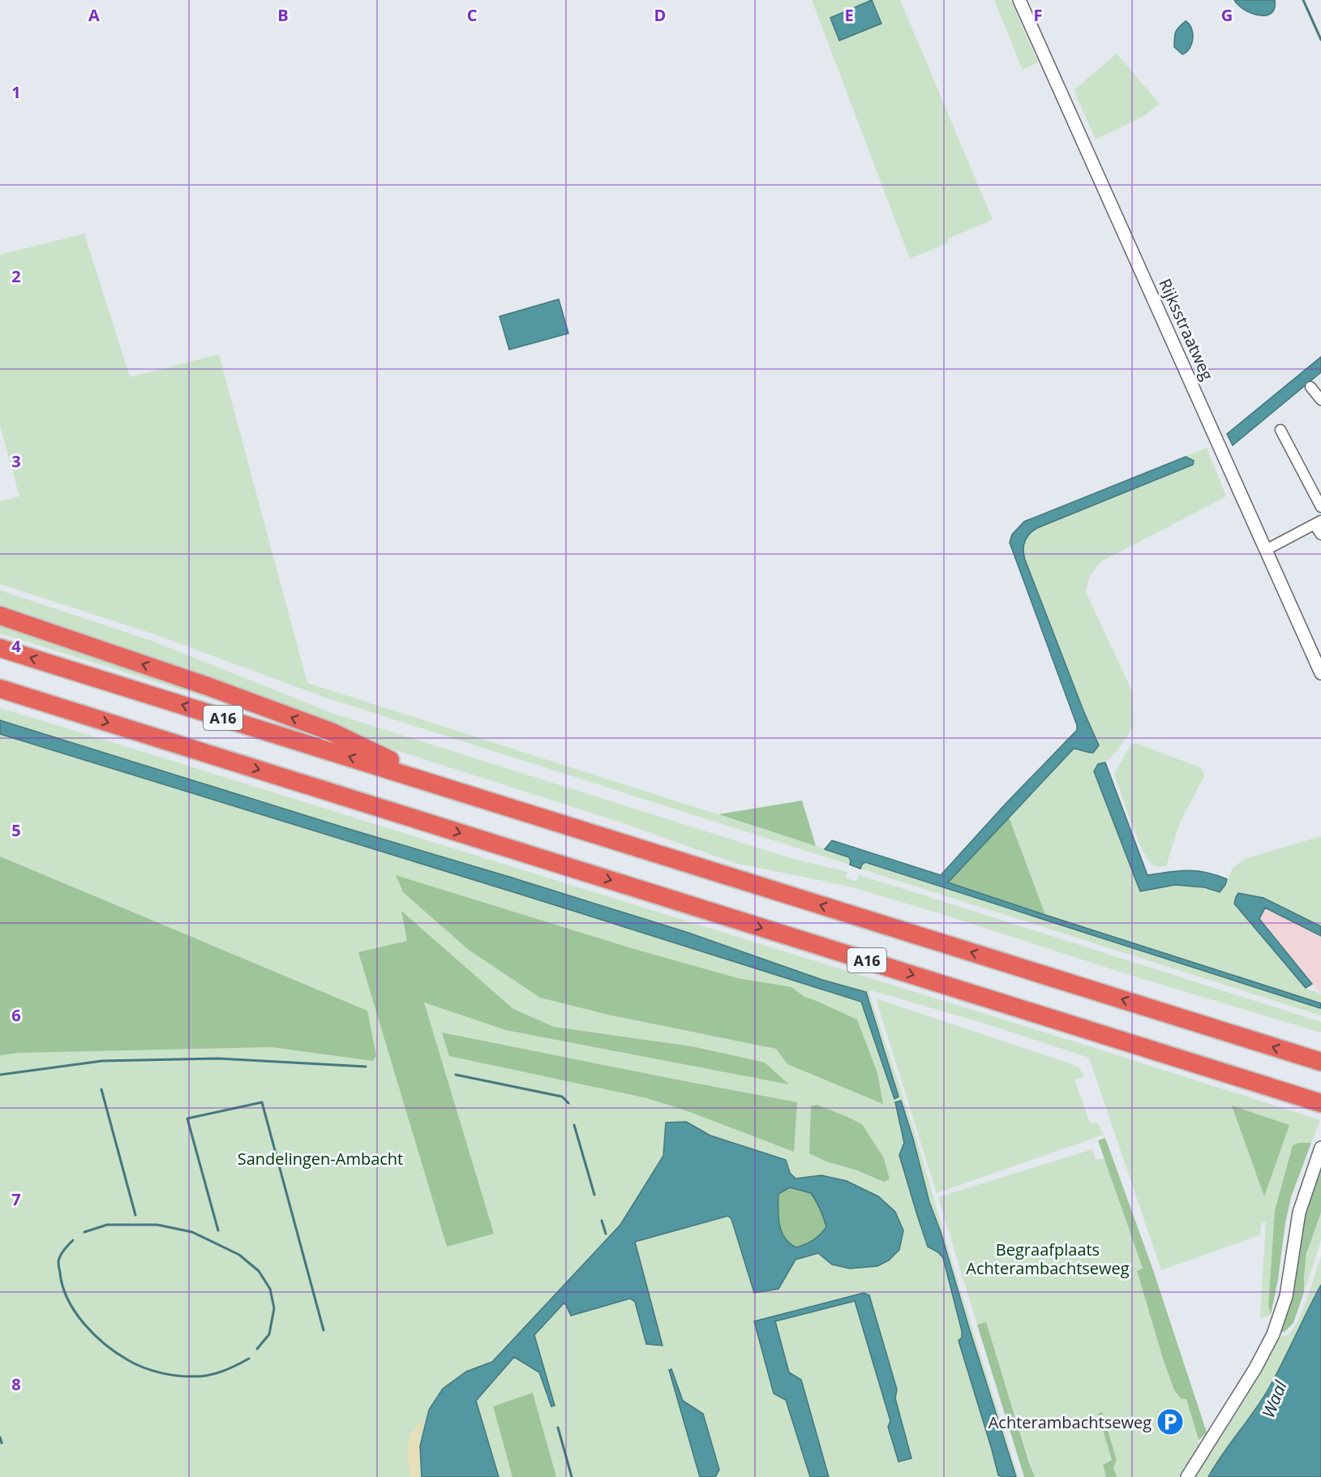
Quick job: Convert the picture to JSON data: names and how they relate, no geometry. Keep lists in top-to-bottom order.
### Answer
{
  "streets": {
    "highway": ["A16"],
    "street": ["Rijksstraatweg"]
  },
  "water": ["Waal"],
  "parks": ["Sandelingen-Ambacht", "Begraafplaats Achterambachtseweg"],
  "places": {
    "parking": ["Achterambachtseweg"]
  },
  "grid": {
    "columns": [
      "A",
      "B",
      "C",
      "D",
      "E",
      "F",
      "G"
    ],
    "rows": [
      "1",
      "2",
      "3",
      "4",
      "5",
      "6",
      "7",
      "8"
    ]
  }
}
